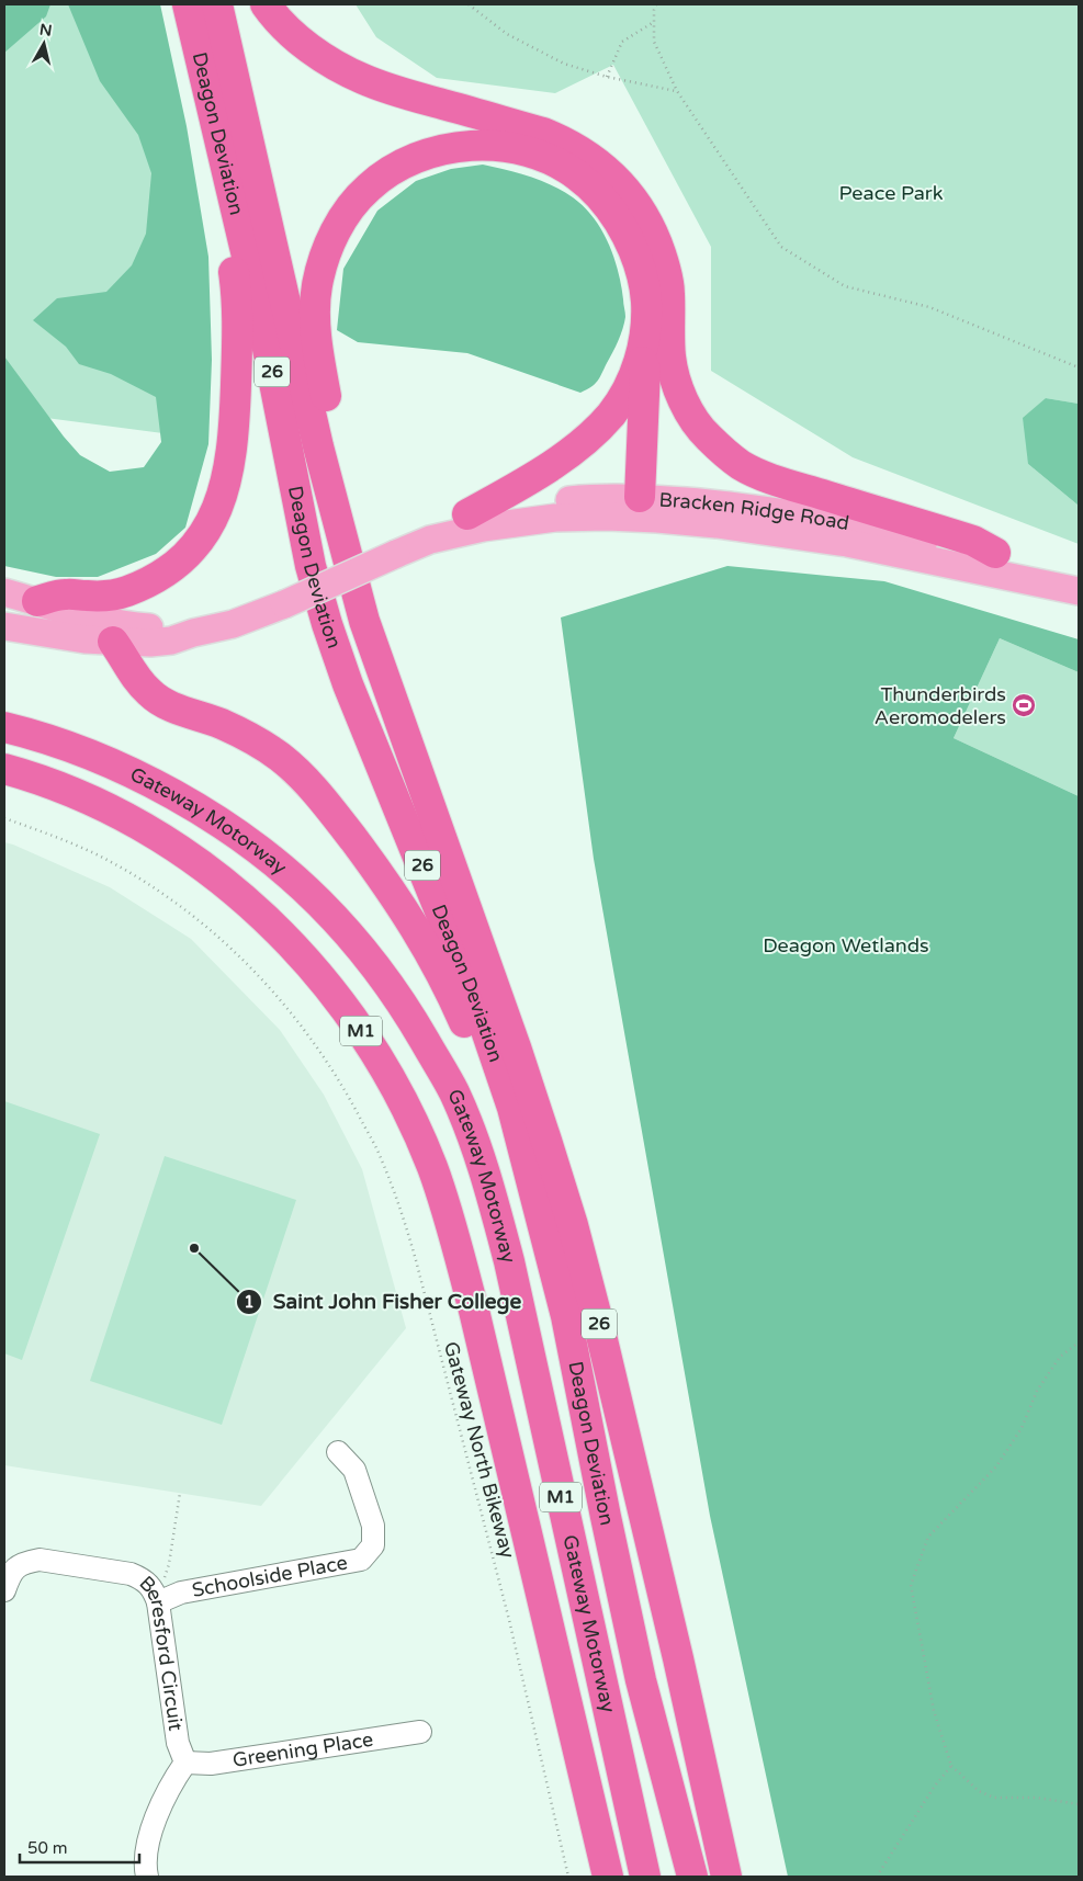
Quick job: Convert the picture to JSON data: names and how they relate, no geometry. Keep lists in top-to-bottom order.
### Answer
{
  "streets": {
    "highway": [
      "Deagon Deviation",
      "26",
      "Gateway Motorway",
      "M1"
    ],
    "main road": ["Bracken Ridge Road"],
    "street": ["Schoolside Place", "Beresford Circuit", "Greening Place"],
    "path": ["Gateway North Bikeway"]
  },
  "crossings": [
    ["Schoolside Place", "Beresford Circuit"],
    ["Beresford Circuit", "Greening Place"]
  ],
  "parks": ["Peace Park", "Deagon Wetlands"],
  "places": {
    "sports": ["Thunderbirds Aeromodelers"],
    "other": ["Saint John Fisher College"]
  },
  "scale_bar": "50 m",
  "north": "top"
}
